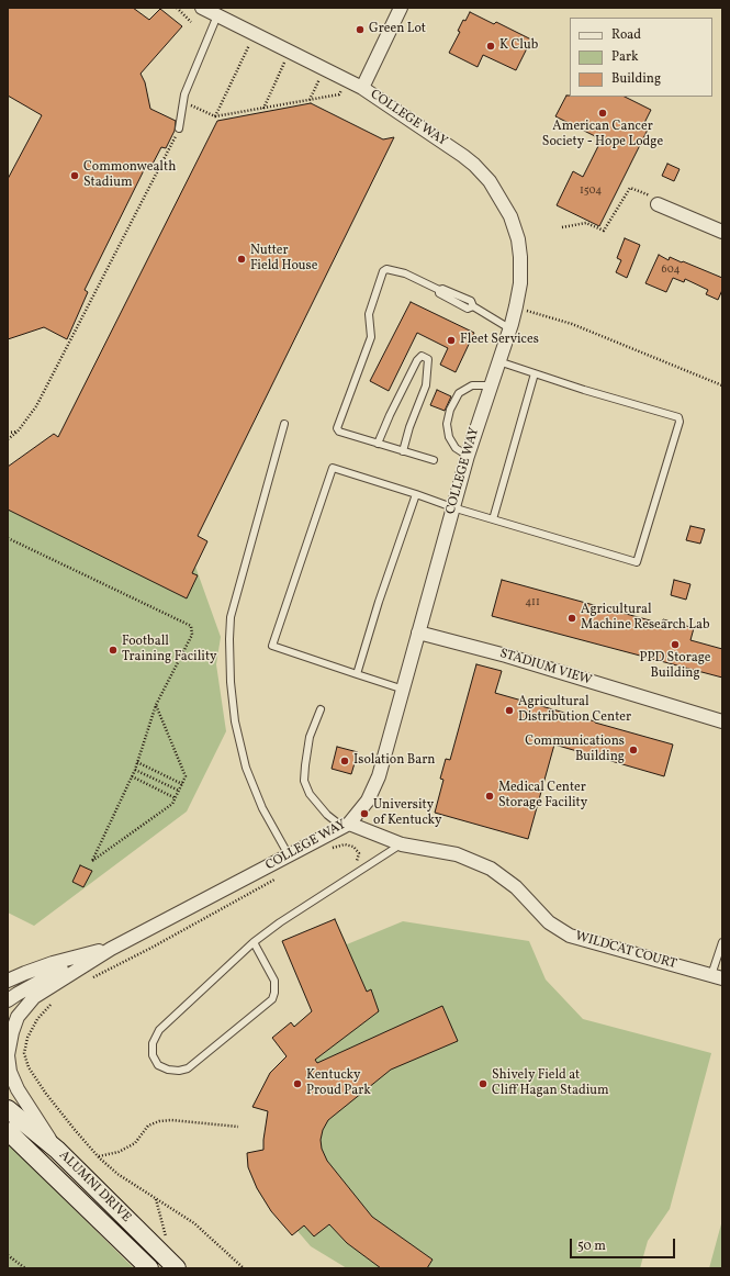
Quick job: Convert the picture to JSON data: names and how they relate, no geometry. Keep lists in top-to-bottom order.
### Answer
{
  "streets": {
    "main road": ["ALUMNI DRIVE"],
    "street": ["COLLEGE WAY", "STADIUM VIEW", "WILDCAT COURT"]
  },
  "crossings": [
    ["COLLEGE WAY", "STADIUM VIEW"],
    ["COLLEGE WAY", "WILDCAT COURT"],
    ["COLLEGE WAY", "ALUMNI DRIVE"]
  ],
  "places": [
    "Green Lot",
    "K Club",
    "American Cancer Society - Hope Lodge",
    "Commonwealth Stadium",
    "Nutter Field House",
    "Fleet Services",
    "Agricultural Machine Research Lab",
    "PPD Storage Building",
    "Football Training Facility",
    "Agricultural Distribution Center",
    "Communications Building",
    "Isolation Barn",
    "Medical Center Storage Facility",
    "University of Kentucky",
    "Kentucky Proud Park",
    "Shively Field at Cliff Hagan Stadium"
  ],
  "house_numbers": ["1504", "604", "411"],
  "legend": ["Road", "Park", "Building"],
  "scale_bar": "50 m"
}
